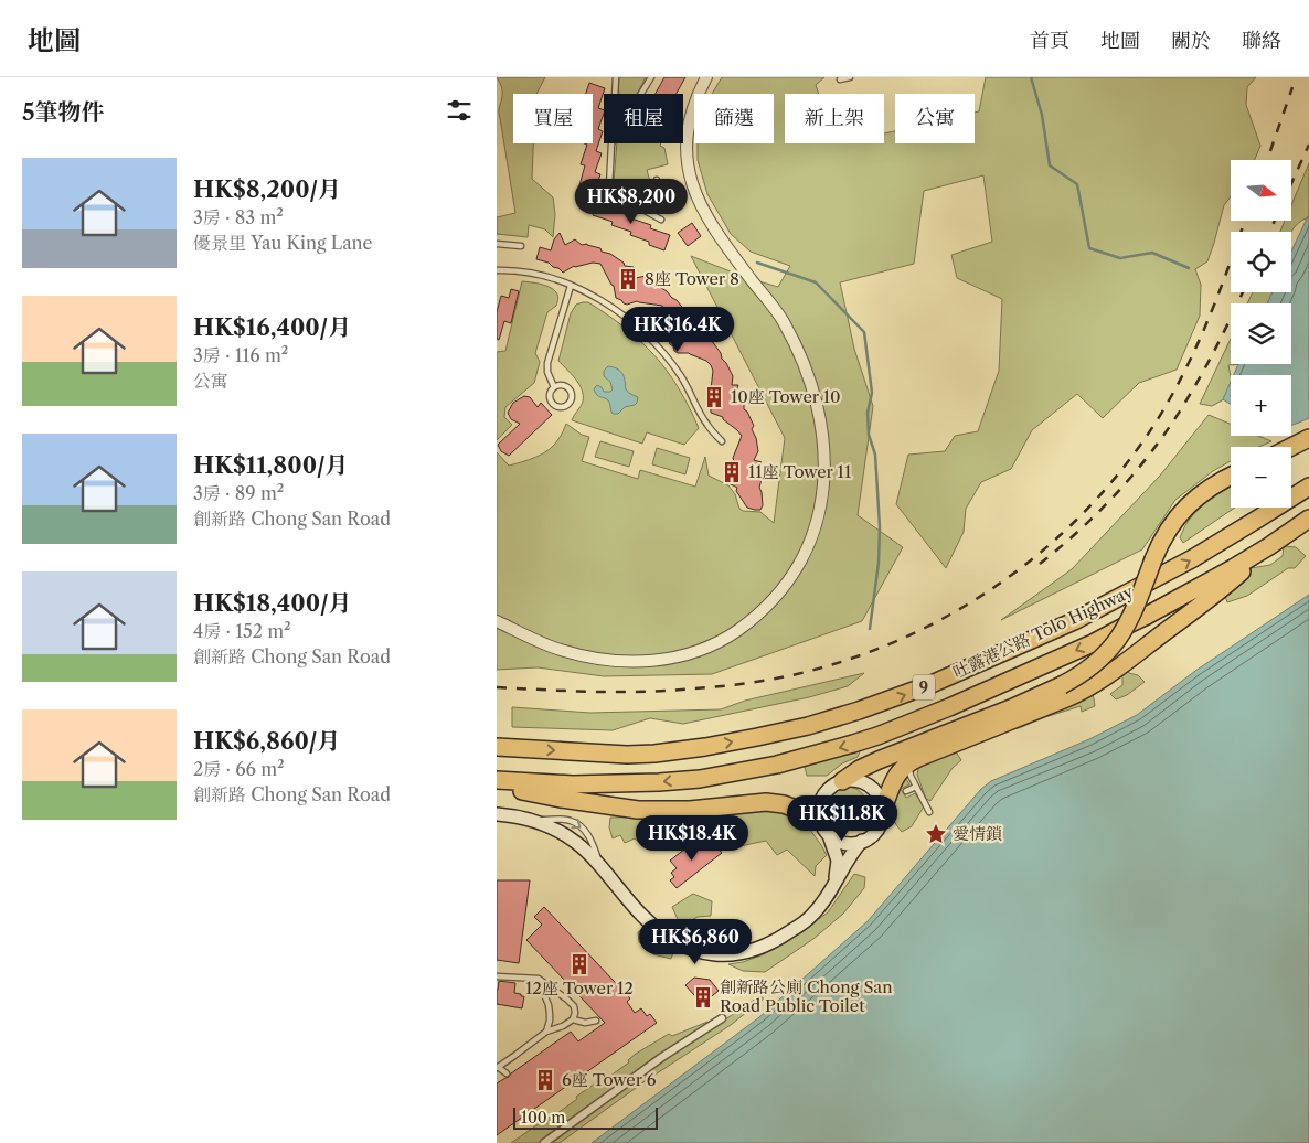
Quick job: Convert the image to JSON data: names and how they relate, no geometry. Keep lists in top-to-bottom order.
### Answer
{
  "streets": {
    "highway": ["吐露港公路 Tolo Highway", "9"]
  },
  "places": {
    "building": [
      "8座 Tower 8",
      "10座 Tower 10",
      "11座 Tower 11",
      "12座 Tower 12",
      "創新路公廁 Chong San Road Public Toilet",
      "6座 Tower 6"
    ],
    "place": ["愛情鎖"]
  },
  "scale_bar": "100 m",
  "north": "right",
  "page": {
    "header": "地圖",
    "nav": [
      "首頁",
      "地圖",
      "關於",
      "聯絡"
    ],
    "heading": "5筆物件",
    "chip": [
      "買屋",
      "租屋",
      "篩選",
      "新上架",
      "公寓"
    ],
    "list": [
      {
        "name": "HK$8,200/月",
        "note": "3房 · 83 m² · 優景里 Yau King Lane"
      },
      {
        "name": "HK$16,400/月",
        "note": "3房 · 116 m² · 公寓"
      },
      {
        "name": "HK$11,800/月",
        "note": "3房 · 89 m² · 創新路 Chong San Road"
      },
      {
        "name": "HK$18,400/月",
        "note": "4房 · 152 m² · 創新路 Chong San Road"
      },
      {
        "name": "HK$6,860/月",
        "note": "2房 · 66 m² · 創新路 Chong San Road"
      }
    ],
    "map_buttons": ["+", "−"],
    "price": [
      "HK$8,200",
      "HK$16.4K",
      "HK$11.8K",
      "HK$18.4K",
      "HK$6,860"
    ],
    "scale": "100 m"
  }
}
